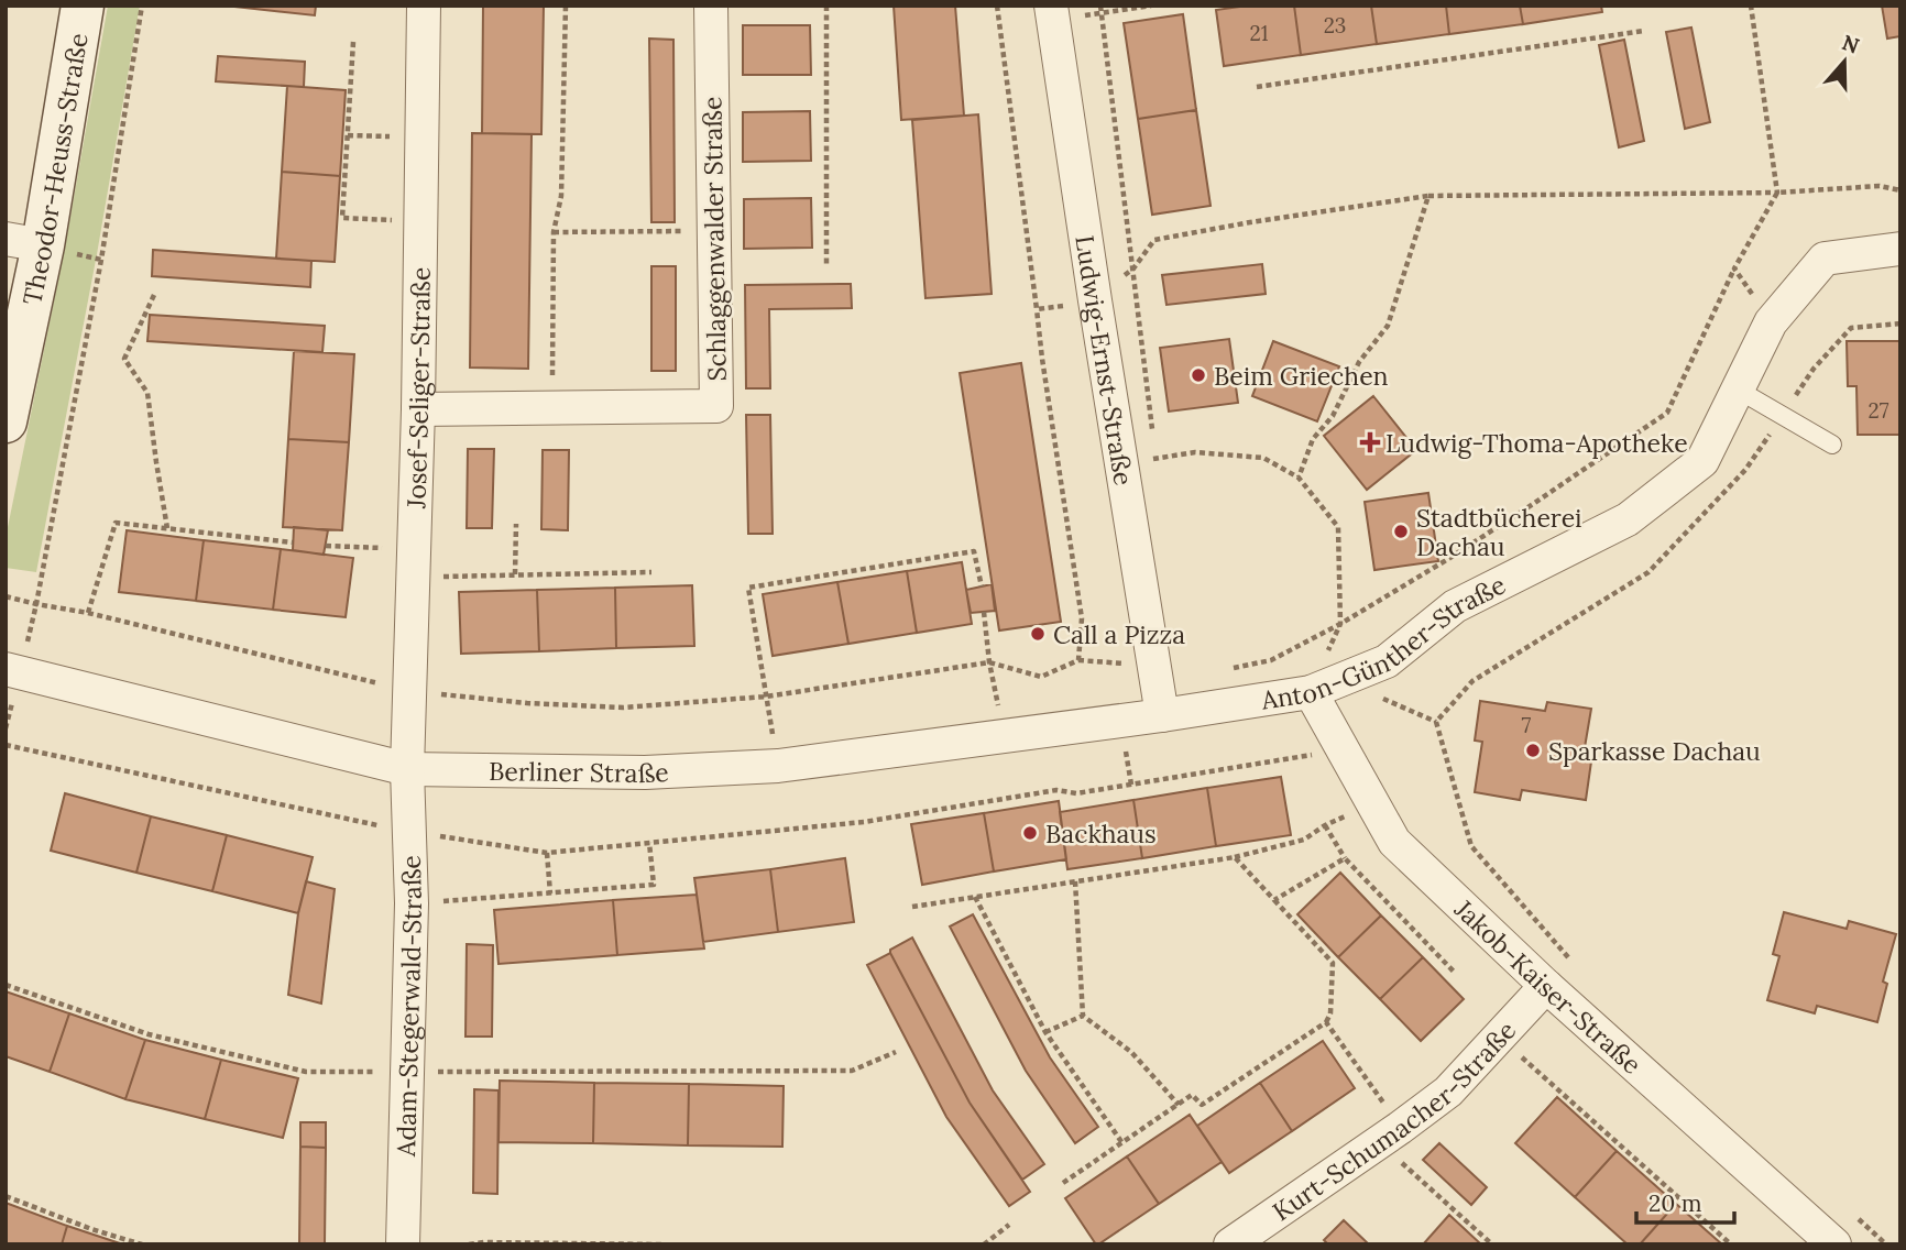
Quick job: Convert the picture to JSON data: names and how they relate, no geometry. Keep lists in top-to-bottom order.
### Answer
{
  "streets": {
    "street": [
      "Theodor-Heuss-Straße",
      "Schlaggenwalder Straße",
      "Ludwig-Ernst-Straße",
      "Josef-Seliger-Straße",
      "Anton-Günther-Straße",
      "Berliner Straße",
      "Jakob-Kaiser-Straße",
      "Adam-Stegerwald-Straße",
      "Kurt-Schumacher-Straße"
    ]
  },
  "crossings": [
    ["Schlaggenwalder Straße", "Josef-Seliger-Straße"],
    ["Ludwig-Ernst-Straße", "Anton-Günther-Straße"],
    ["Ludwig-Ernst-Straße", "Berliner Straße"],
    ["Josef-Seliger-Straße", "Berliner Straße"],
    ["Josef-Seliger-Straße", "Adam-Stegerwald-Straße"],
    ["Anton-Günther-Straße", "Berliner Straße"],
    ["Anton-Günther-Straße", "Jakob-Kaiser-Straße"],
    ["Berliner Straße", "Adam-Stegerwald-Straße"],
    ["Jakob-Kaiser-Straße", "Kurt-Schumacher-Straße"]
  ],
  "places": {
    "other": [
      "Beim Griechen",
      "Stadtbücherei Dachau",
      "Call a Pizza",
      "Sparkasse Dachau",
      "Backhaus"
    ],
    "health": ["Ludwig-Thoma-Apotheke"]
  },
  "house_numbers": [
    "23",
    "21",
    "27",
    "7"
  ],
  "scale_bar": "20 m",
  "north": "top"
}
